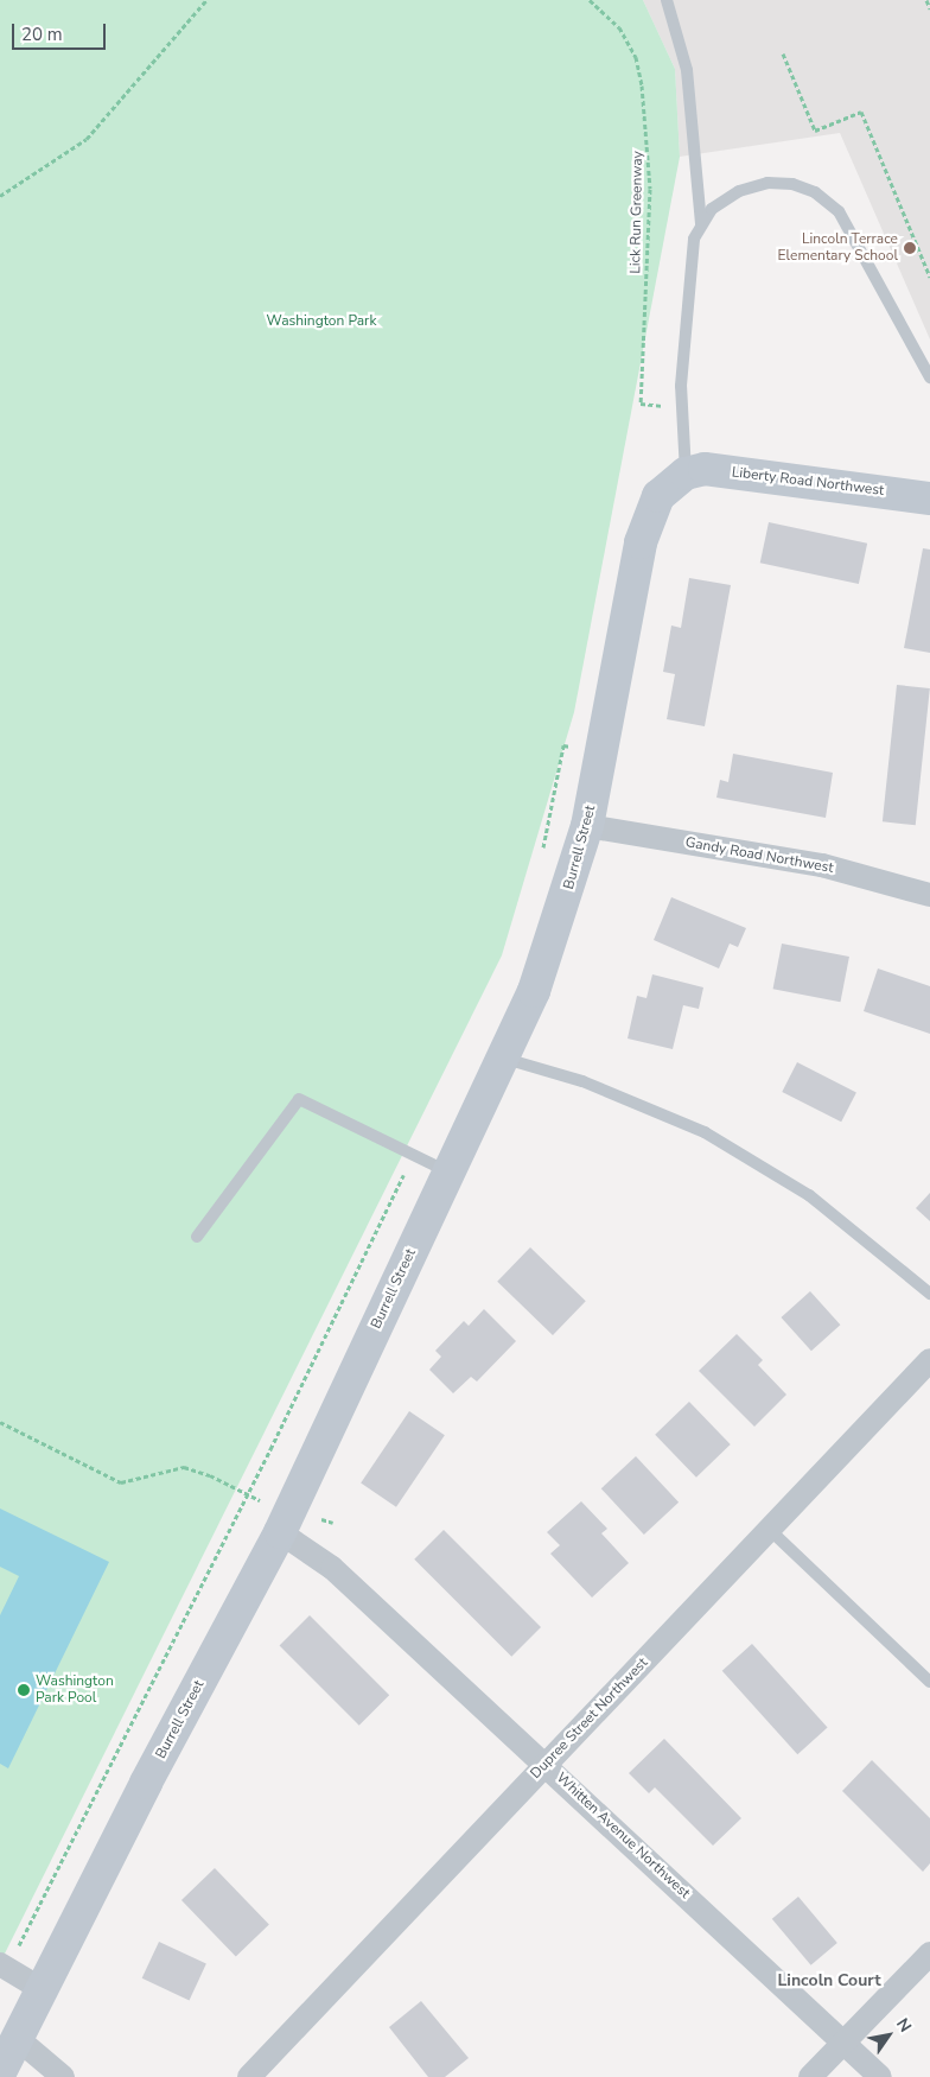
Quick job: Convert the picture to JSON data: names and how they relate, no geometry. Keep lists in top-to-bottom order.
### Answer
{
  "streets": {
    "street": [
      "Liberty Road Northwest",
      "Burrell Street",
      "Gandy Road Northwest",
      "Dupree Street Northwest",
      "Whitten Avenue Northwest"
    ],
    "path": ["Lick Run Greenway"]
  },
  "crossings": [
    ["Liberty Road Northwest", "Burrell Street"],
    ["Burrell Street", "Gandy Road Northwest"],
    ["Burrell Street", "Whitten Avenue Northwest"],
    ["Dupree Street Northwest", "Whitten Avenue Northwest"]
  ],
  "districts": ["Lincoln Court"],
  "parks": ["Washington Park"],
  "places": ["Lincoln Terrace Elementary School", "Washington Park Pool"],
  "scale_bar": "20 m",
  "north": "top right"
}
